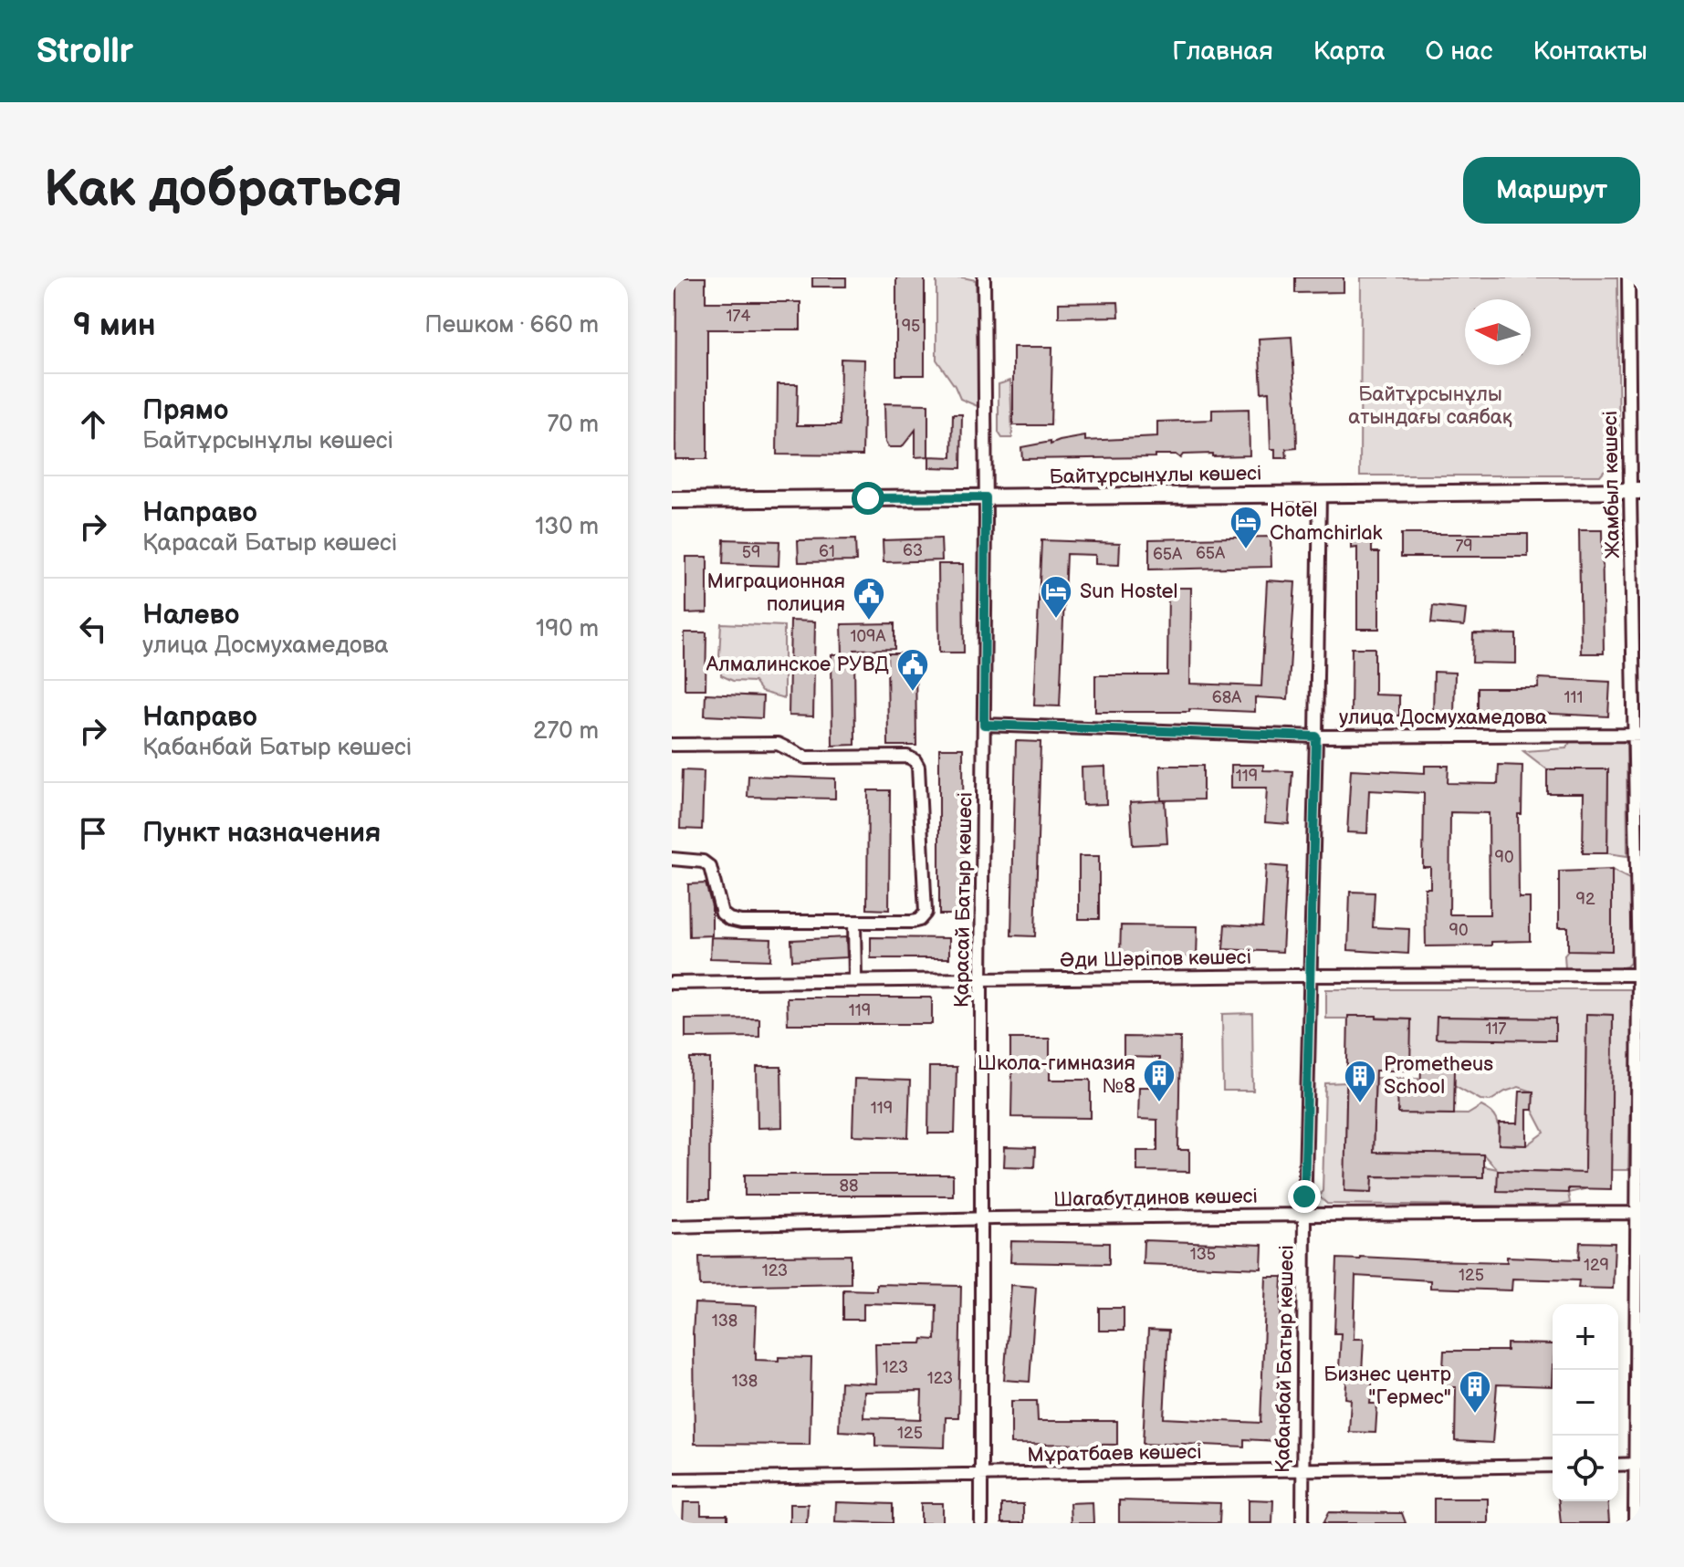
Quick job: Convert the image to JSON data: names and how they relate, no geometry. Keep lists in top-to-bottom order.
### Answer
{
  "streets": {
    "main road": ["Байтұрсынұлы көшесі"],
    "street": [
      "Жамбыл көшесі",
      "улица Досмухамедова",
      "Қарасай Батыр көшесі",
      "Әди Шәріпов көшесі",
      "Шагабутдинов көшесі",
      "Қабанбай Батыр көшесі",
      "Мұратбаев көшесі"
    ]
  },
  "crossings": [
    ["Байтұрсынұлы көшесі", "Жамбыл көшесі"],
    ["Байтұрсынұлы көшесі", "Қарасай Батыр көшесі"],
    ["Байтұрсынұлы көшесі", "Қабанбай Батыр көшесі"],
    ["Жамбыл көшесі", "улица Досмухамедова"],
    ["Жамбыл көшесі", "Әди Шәріпов көшесі"],
    ["Жамбыл көшесі", "Шагабутдинов көшесі"],
    ["улица Досмухамедова", "Қарасай Батыр көшесі"],
    ["улица Досмухамедова", "Қабанбай Батыр көшесі"],
    ["Қарасай Батыр көшесі", "Әди Шәріпов көшесі"],
    ["Қарасай Батыр көшесі", "Шагабутдинов көшесі"],
    ["Қарасай Батыр көшесі", "Мұратбаев көшесі"],
    ["Әди Шәріпов көшесі", "Қабанбай Батыр көшесі"],
    ["Шагабутдинов көшесі", "Қабанбай Батыр көшесі"],
    ["Қабанбай Батыр көшесі", "Мұратбаев көшесі"]
  ],
  "parks": ["Байтұрсынұлы атындағы саябақ"],
  "places": {
    "hotel": ["Hotel Chamchirlak", "Sun Hostel"],
    "public building": ["Миграционная полиция", "Алмалинское РУВД"],
    "building": ["Школа-гимназия №8", "Prometheus School", "Бизнес центр \"Гермес\""]
  },
  "house_numbers": [
    "174",
    "95",
    "79",
    "63",
    "61",
    "59",
    "65А",
    "65А",
    "109А",
    "68А",
    "111",
    "119",
    "90",
    "92",
    "90",
    "119",
    "117",
    "119",
    "88",
    "135",
    "129",
    "123",
    "125",
    "138",
    "123",
    "123",
    "138",
    "125"
  ],
  "north": "left",
  "page": {
    "header": "Strollr",
    "nav": [
      "Главная",
      "Карта",
      "О нас",
      "Контакты"
    ],
    "buttons": "Маршрут",
    "title": "Как добраться",
    "heading": ["9 мин", "Пешком · 660 m"],
    "list": [
      ["Прямо", "Байтұрсынұлы көшесі", "70 m"],
      ["Направо", "Қарасай Батыр көшесі", "130 m"],
      ["Налево", "улица Досмухамедова", "190 m"],
      ["Направо", "Қабанбай Батыр көшесі", "270 m"],
      "Пункт назначения"
    ],
    "map_buttons": ["+", "−"]
  }
}
